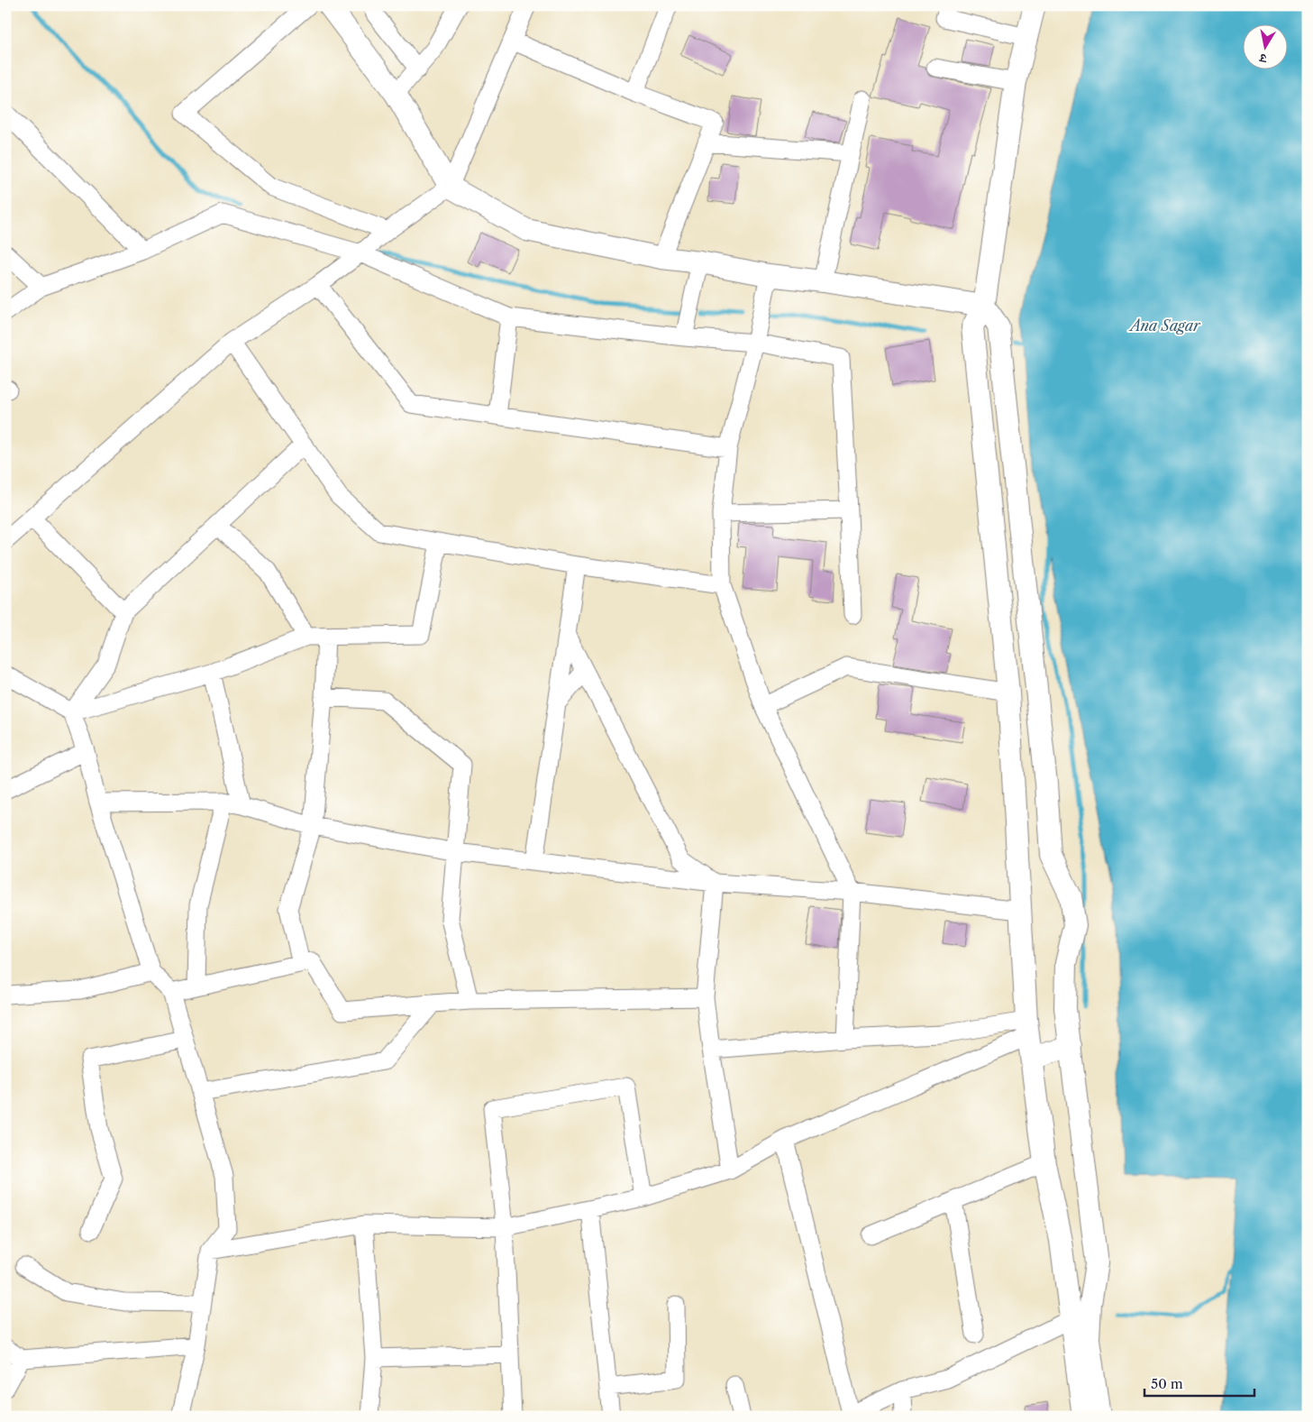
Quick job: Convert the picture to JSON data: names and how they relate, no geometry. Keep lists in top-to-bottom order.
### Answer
{
  "water": ["Ana Sagar"],
  "scale_bar": "50 m",
  "north": "bottom"
}
